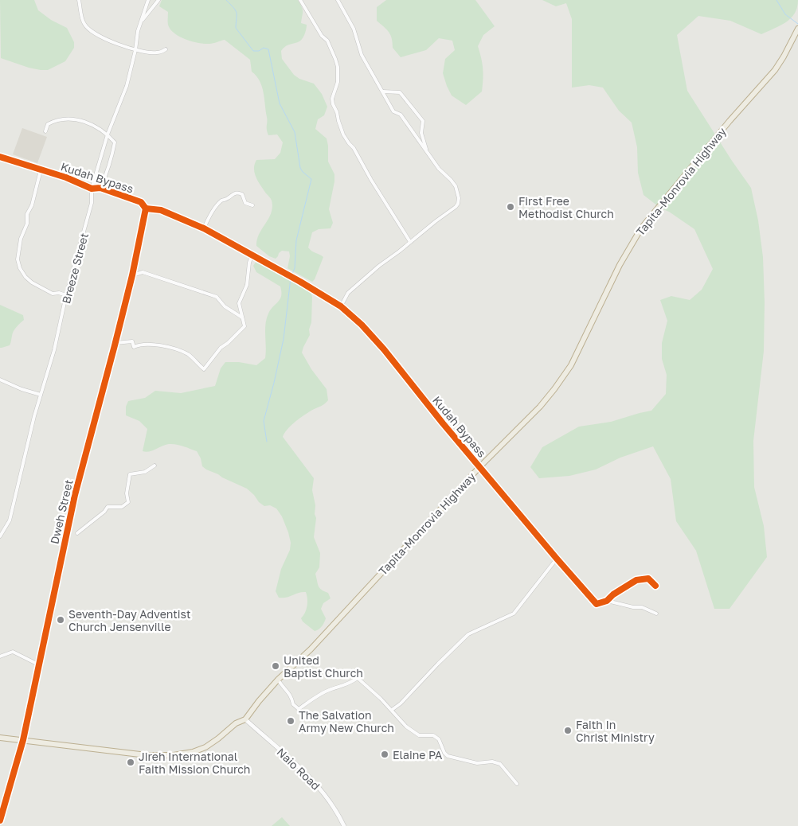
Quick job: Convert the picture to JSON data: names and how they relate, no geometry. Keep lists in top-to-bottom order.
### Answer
{
  "streets": {
    "highway": ["Tapita-Monrovia Highway"],
    "street": [
      "Kudah Bypass",
      "Breeze Street",
      "Dweh Street",
      "Naio Road"
    ]
  },
  "crossings": [
    ["Kudah Bypass", "Tapita-Monrovia Highway"],
    ["Kudah Bypass", "Breeze Street"],
    ["Kudah Bypass", "Dweh Street"],
    ["Tapita-Monrovia Highway", "Dweh Street"],
    ["Tapita-Monrovia Highway", "Naio Road"]
  ],
  "places": [
    "First Free Methodist Church",
    "Seventh-Day Adventist Church Jensenville",
    "United Baptist Church",
    "The Salvation Army New Church",
    "Faith In Christ Ministry",
    "Elaine PA",
    "Jireh International Faith Mission Church"
  ]
}
